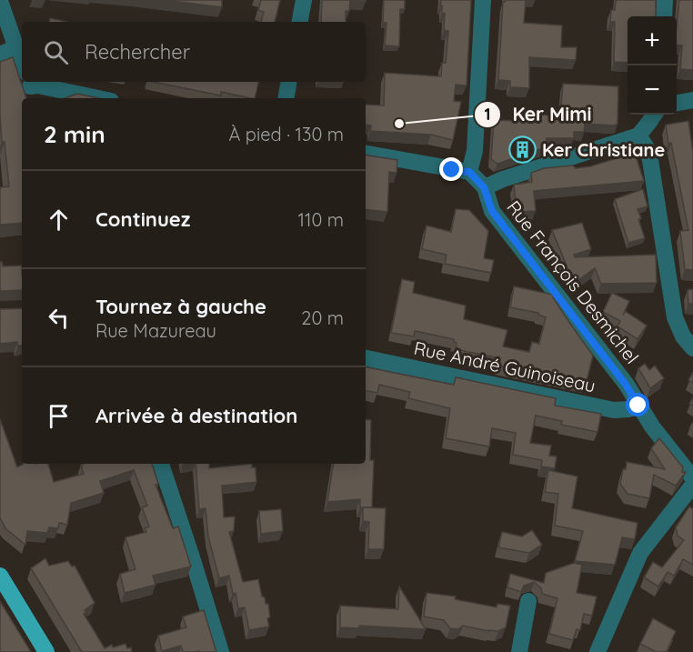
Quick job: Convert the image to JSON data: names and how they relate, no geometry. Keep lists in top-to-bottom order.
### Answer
{
  "streets": {
    "street": ["Rue François Desmichel", "Rue André Guinoiseau"]
  },
  "crossings": [
    ["Rue François Desmichel", "Rue André Guinoiseau"]
  ],
  "places": {
    "other": ["Ker Mimi"],
    "building": ["Ker Christiane"]
  },
  "page": {
    "map_buttons": ["+", "−"],
    "search": "Rechercher",
    "heading": ["2 min", "À pied · 130 m"],
    "list": [
      ["Continuez", "110 m"],
      ["Tournez à gauche", "Rue Mazureau", "20 m"],
      "Arrivée à destination"
    ]
  }
}
